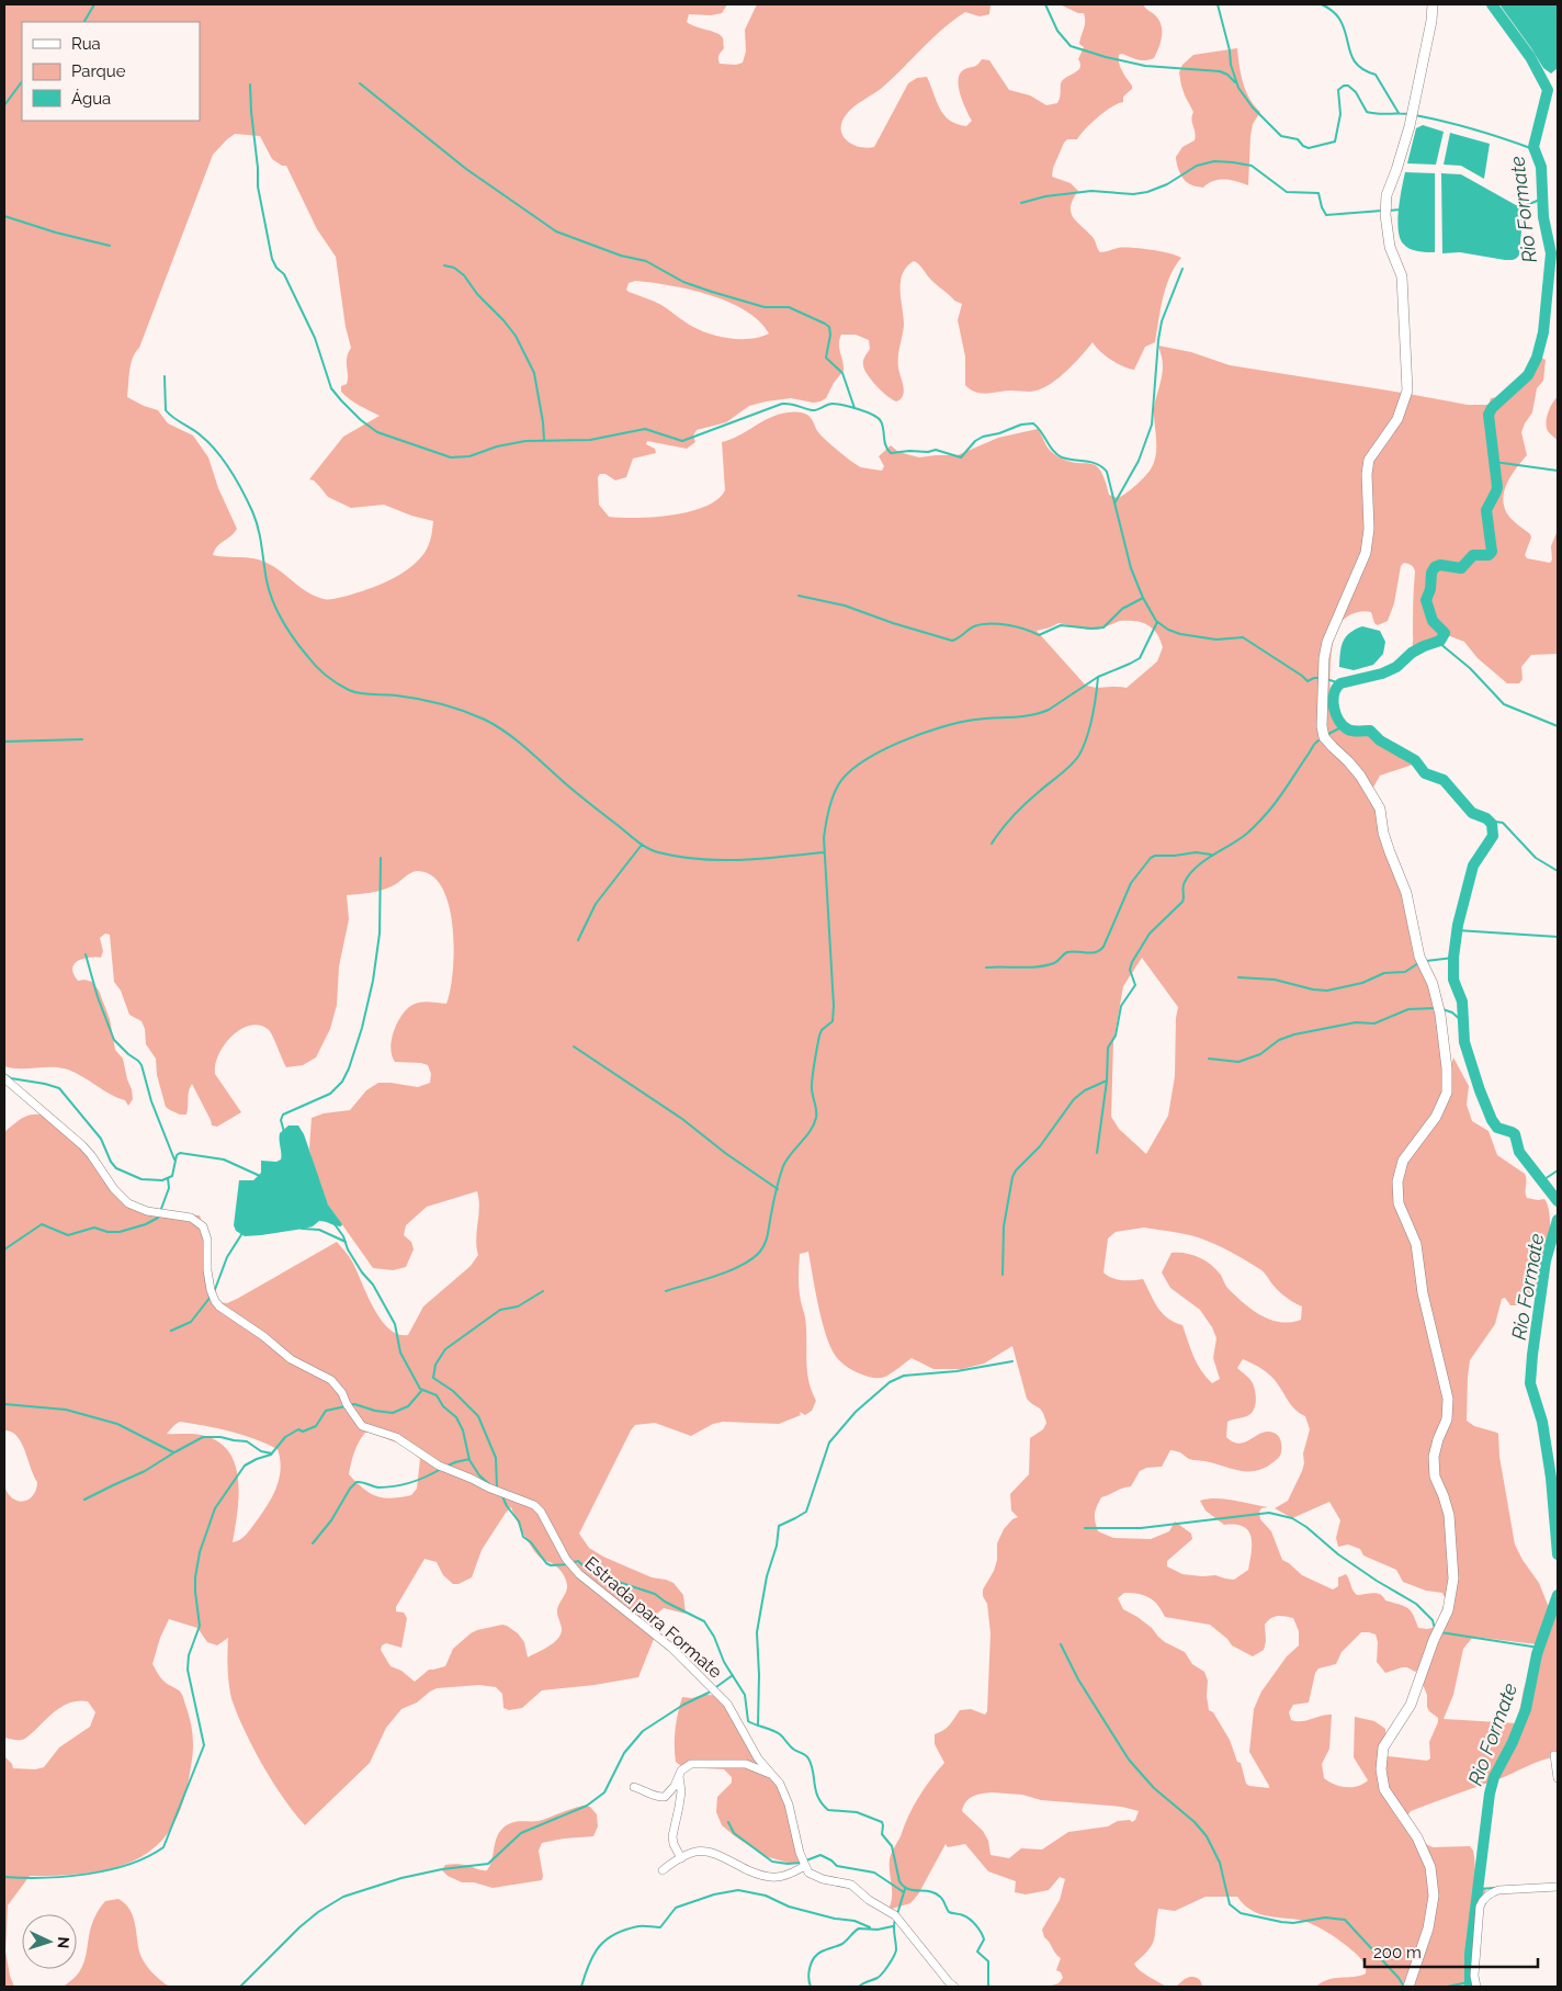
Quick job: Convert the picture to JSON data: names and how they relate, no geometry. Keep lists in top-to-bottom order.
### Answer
{
  "streets": {
    "street": ["Estrada para Formate"]
  },
  "water": ["Rio Formate"],
  "legend": ["Rua", "Parque", "Água"],
  "scale_bar": "200 m",
  "north": "right"
}
